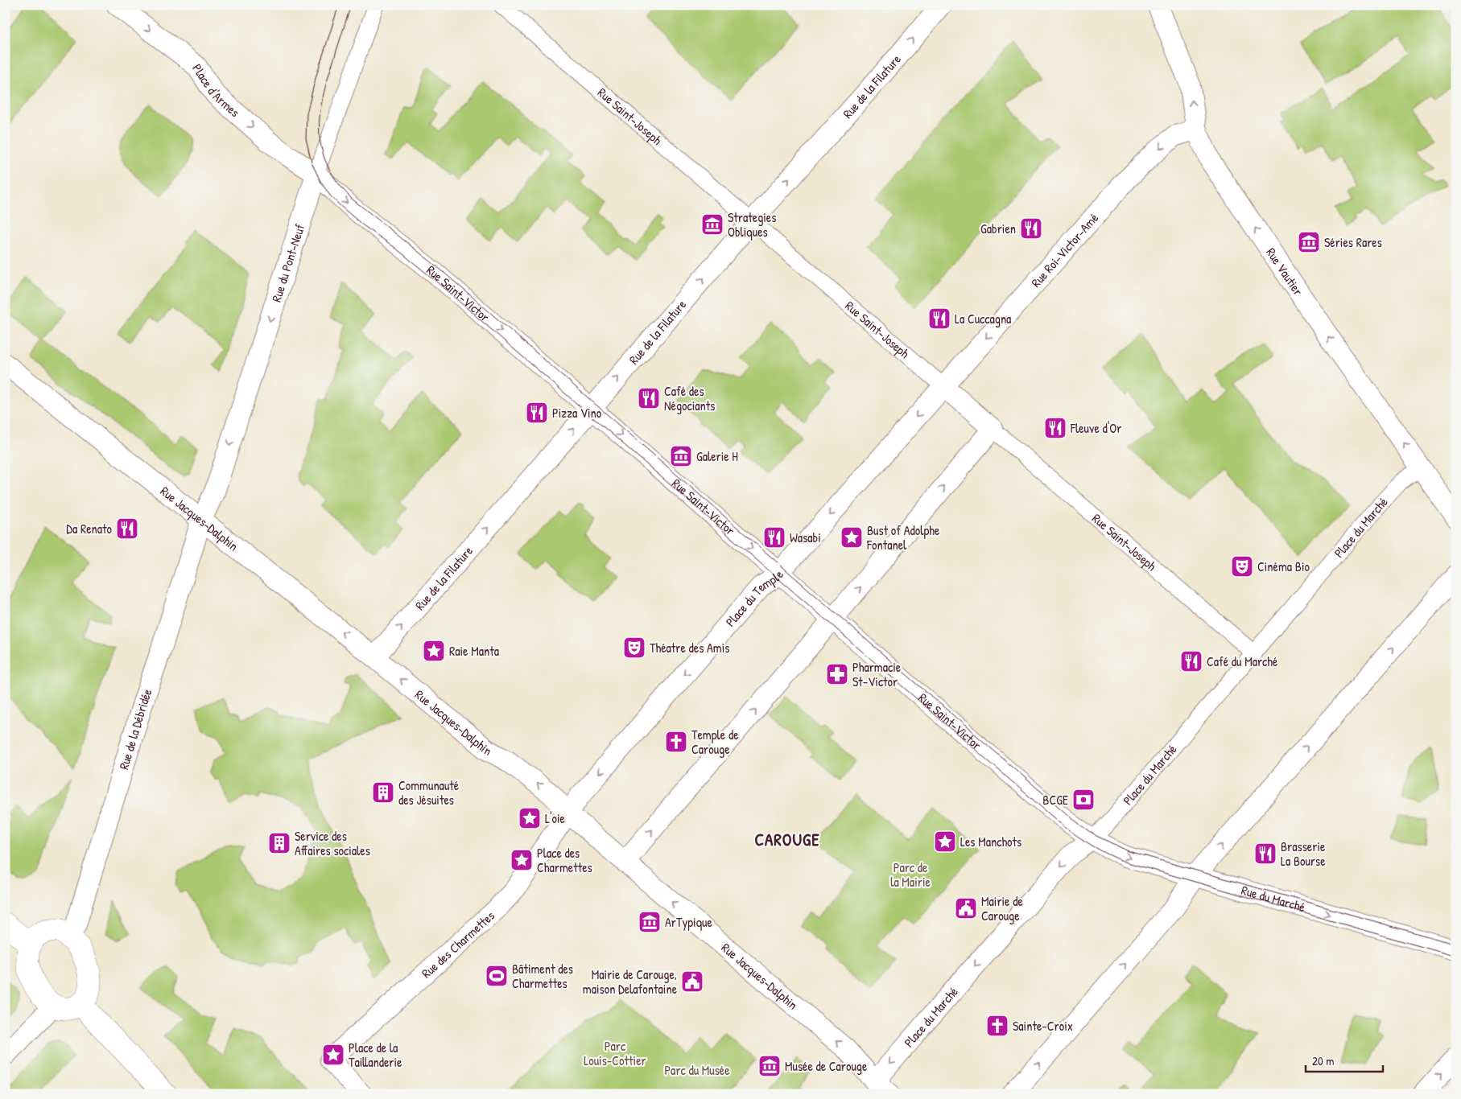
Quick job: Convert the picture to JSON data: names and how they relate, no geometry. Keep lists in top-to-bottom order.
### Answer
{
  "streets": {
    "street": [
      "Rue de la Filature",
      "Place d'Armes",
      "Rue Saint-Joseph",
      "Rue Roi-Victor-Amé",
      "Rue du Pont-Neuf",
      "Rue Vautier",
      "Rue Saint-Victor",
      "Rue Jacques-Dalphin",
      "Place du Marché",
      "Place du Temple",
      "Rue de la Débridée",
      "Rue du Marché",
      "Rue des Charmettes"
    ]
  },
  "crossings": [
    ["Rue de la Filature", "Rue Saint-Joseph"],
    ["Rue de la Filature", "Rue Saint-Victor"],
    ["Rue de la Filature", "Rue Jacques-Dalphin"],
    ["Place d'Armes", "Rue du Pont-Neuf"],
    ["Place d'Armes", "Rue Saint-Victor"],
    ["Rue Saint-Joseph", "Rue Roi-Victor-Amé"],
    ["Rue Saint-Joseph", "Place du Marché"],
    ["Rue Saint-Joseph", "Place du Temple"],
    ["Rue Roi-Victor-Amé", "Rue Vautier"],
    ["Rue Roi-Victor-Amé", "Place du Temple"],
    ["Rue du Pont-Neuf", "Rue Saint-Victor"],
    ["Rue du Pont-Neuf", "Rue Jacques-Dalphin"],
    ["Rue du Pont-Neuf", "Rue de la Débridée"],
    ["Rue Vautier", "Place du Marché"],
    ["Rue Saint-Victor", "Place du Marché"],
    ["Rue Saint-Victor", "Place du Temple"],
    ["Rue Saint-Victor", "Rue du Marché"],
    ["Rue Jacques-Dalphin", "Place du Marché"],
    ["Rue Jacques-Dalphin", "Place du Temple"],
    ["Rue Jacques-Dalphin", "Rue de la Débridée"],
    ["Rue Jacques-Dalphin", "Rue des Charmettes"],
    ["Place du Marché", "Rue du Marché"],
    ["Place du Temple", "Rue des Charmettes"]
  ],
  "one_way": [
    "Rue de la Filature",
    "Place d'Armes",
    "Rue Roi-Victor-Amé",
    "Rue du Pont-Neuf",
    "Rue Vautier",
    "Rue Saint-Victor",
    "Rue Jacques-Dalphin",
    "Rue du Marché"
  ],
  "districts": ["CAROUGE"],
  "parks": ["Parc de la Mairie", "Parc Louis-Cottier", "Parc du Musée"],
  "places": {
    "museum": [
      "Strategies Obliques",
      "Séries Rares",
      "Galerie H",
      "ArTypique",
      "Musée de Carouge"
    ],
    "restaurant": [
      "Gabrien",
      "La Cuccagna",
      "Café des Négociants",
      "Pizza Vino",
      "Fleuve d'Or",
      "Da Renato",
      "Wasabi",
      "Café du Marché",
      "Brasserie La Bourse"
    ],
    "place": [
      "Bust of Adolphe Fontanel",
      "Raie Manta",
      "L'oie",
      "Les Manchots",
      "Place des Charmettes",
      "Place de la Taillanderie"
    ],
    "theatre": ["Cinéma Bio", "Théatre des Amis"],
    "pharmacy": ["Pharmacie St-Victor"],
    "church": ["Temple de Carouge", "Sainte-Croix"],
    "building": ["Communauté des Jésuites", "Service des Affaires sociales"],
    "bank": ["BCGE"],
    "public building": ["Mairie de Carouge", "Mairie de Carouge, maison Delafontaine"],
    "sports": ["Bâtiment des Charmettes"]
  },
  "scale_bar": "20 m"
}
